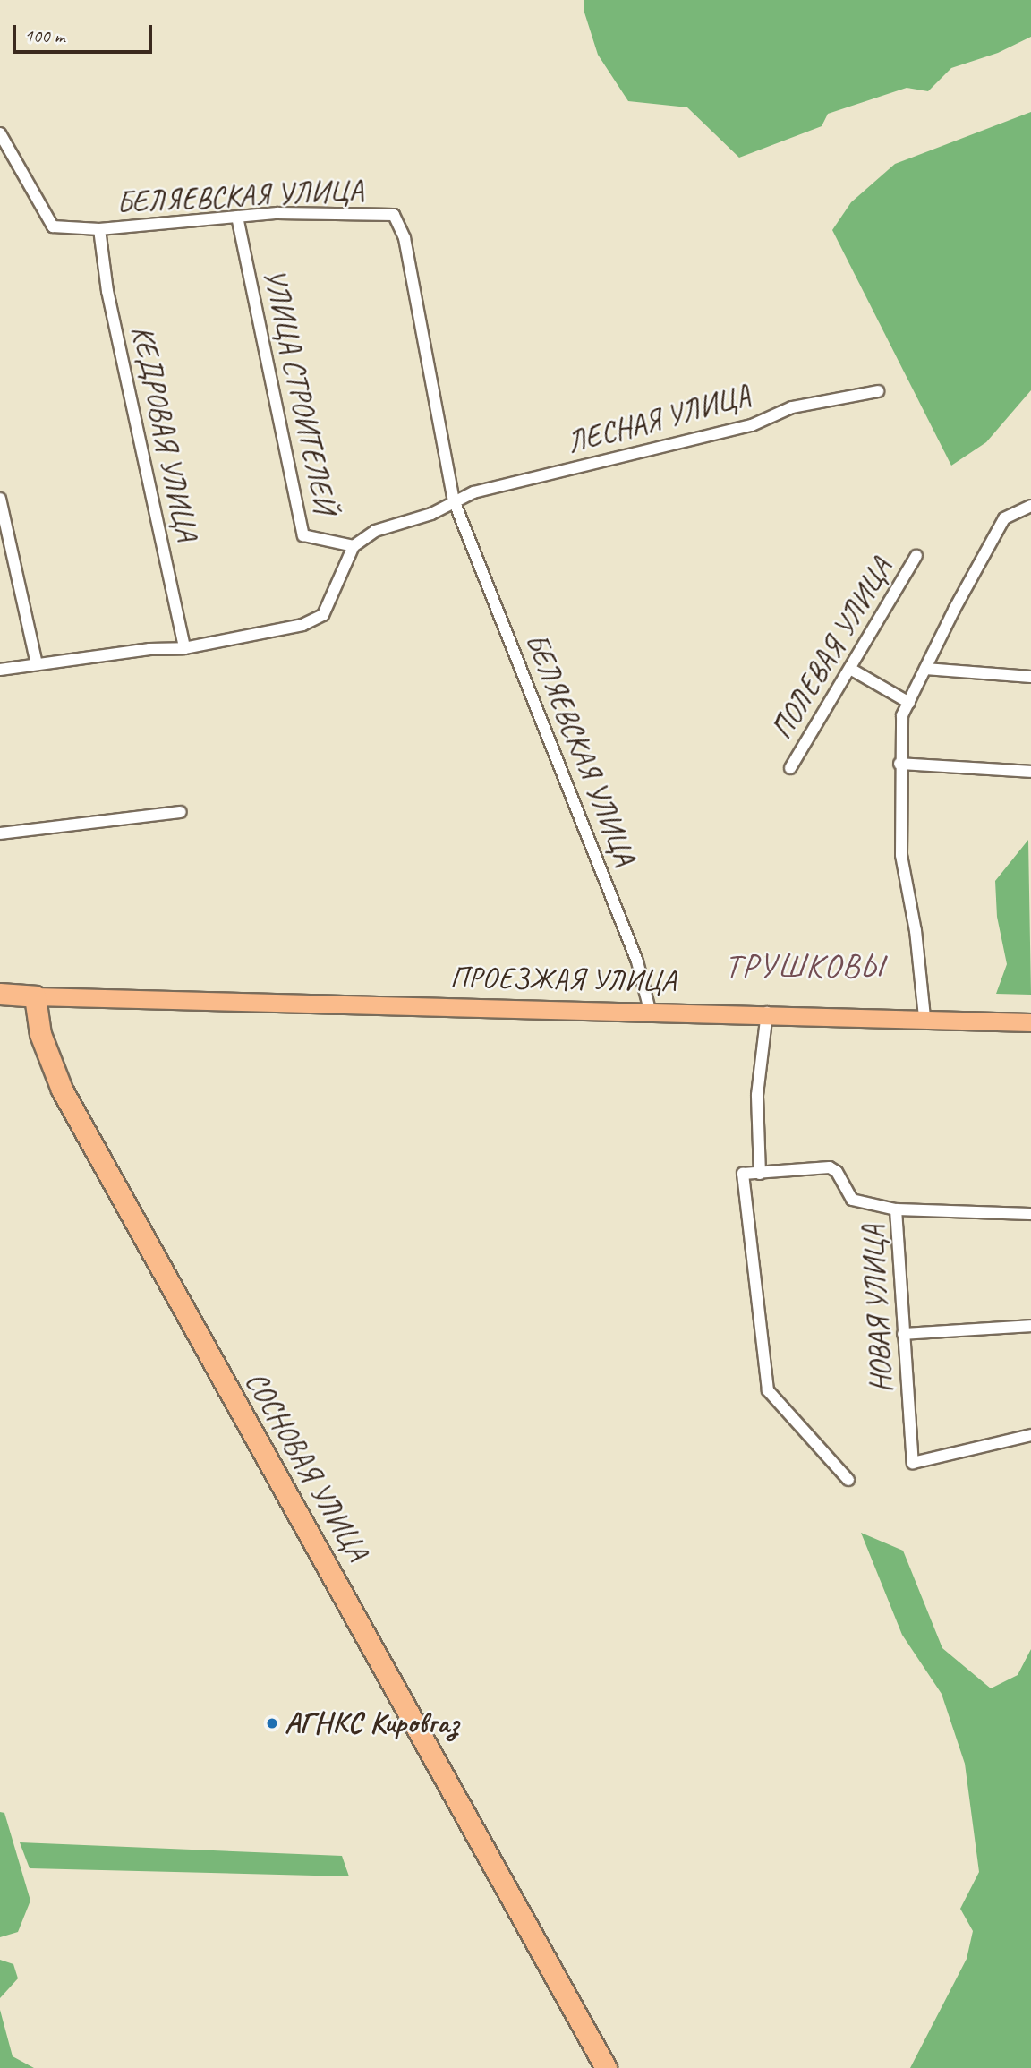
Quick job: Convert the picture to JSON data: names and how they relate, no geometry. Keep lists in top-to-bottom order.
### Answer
{
  "streets": {
    "highway": ["СОСНОВАЯ УЛИЦА"],
    "main road": ["ПРОЕЗЖАЯ УЛИЦА"],
    "street": [
      "БЕЛЯЕВСКАЯ УЛИЦА",
      "УЛИЦА СТРОИТЕЛЕЙ",
      "ЛЕСНАЯ УЛИЦА",
      "КЕДРОВАЯ УЛИЦА",
      "ПОЛЕВАЯ УЛИЦА",
      "НОВАЯ УЛИЦА"
    ]
  },
  "crossings": [
    ["БЕЛЯЕВСКАЯ УЛИЦА", "УЛИЦА СТРОИТЕЛЕЙ"],
    ["БЕЛЯЕВСКАЯ УЛИЦА", "ЛЕСНАЯ УЛИЦА"],
    ["БЕЛЯЕВСКАЯ УЛИЦА", "КЕДРОВАЯ УЛИЦА"],
    ["БЕЛЯЕВСКАЯ УЛИЦА", "ПРОЕЗЖАЯ УЛИЦА"],
    ["УЛИЦА СТРОИТЕЛЕЙ", "ЛЕСНАЯ УЛИЦА"],
    ["УЛИЦА СТРОИТЕЛЕЙ", "КЕДРОВАЯ УЛИЦА"],
    ["ПРОЕЗЖАЯ УЛИЦА", "СОСНОВАЯ УЛИЦА"]
  ],
  "districts": ["ТРУШКОВЫ"],
  "places": ["АГНКС Кировгаз"],
  "scale_bar": "100 m"
}
